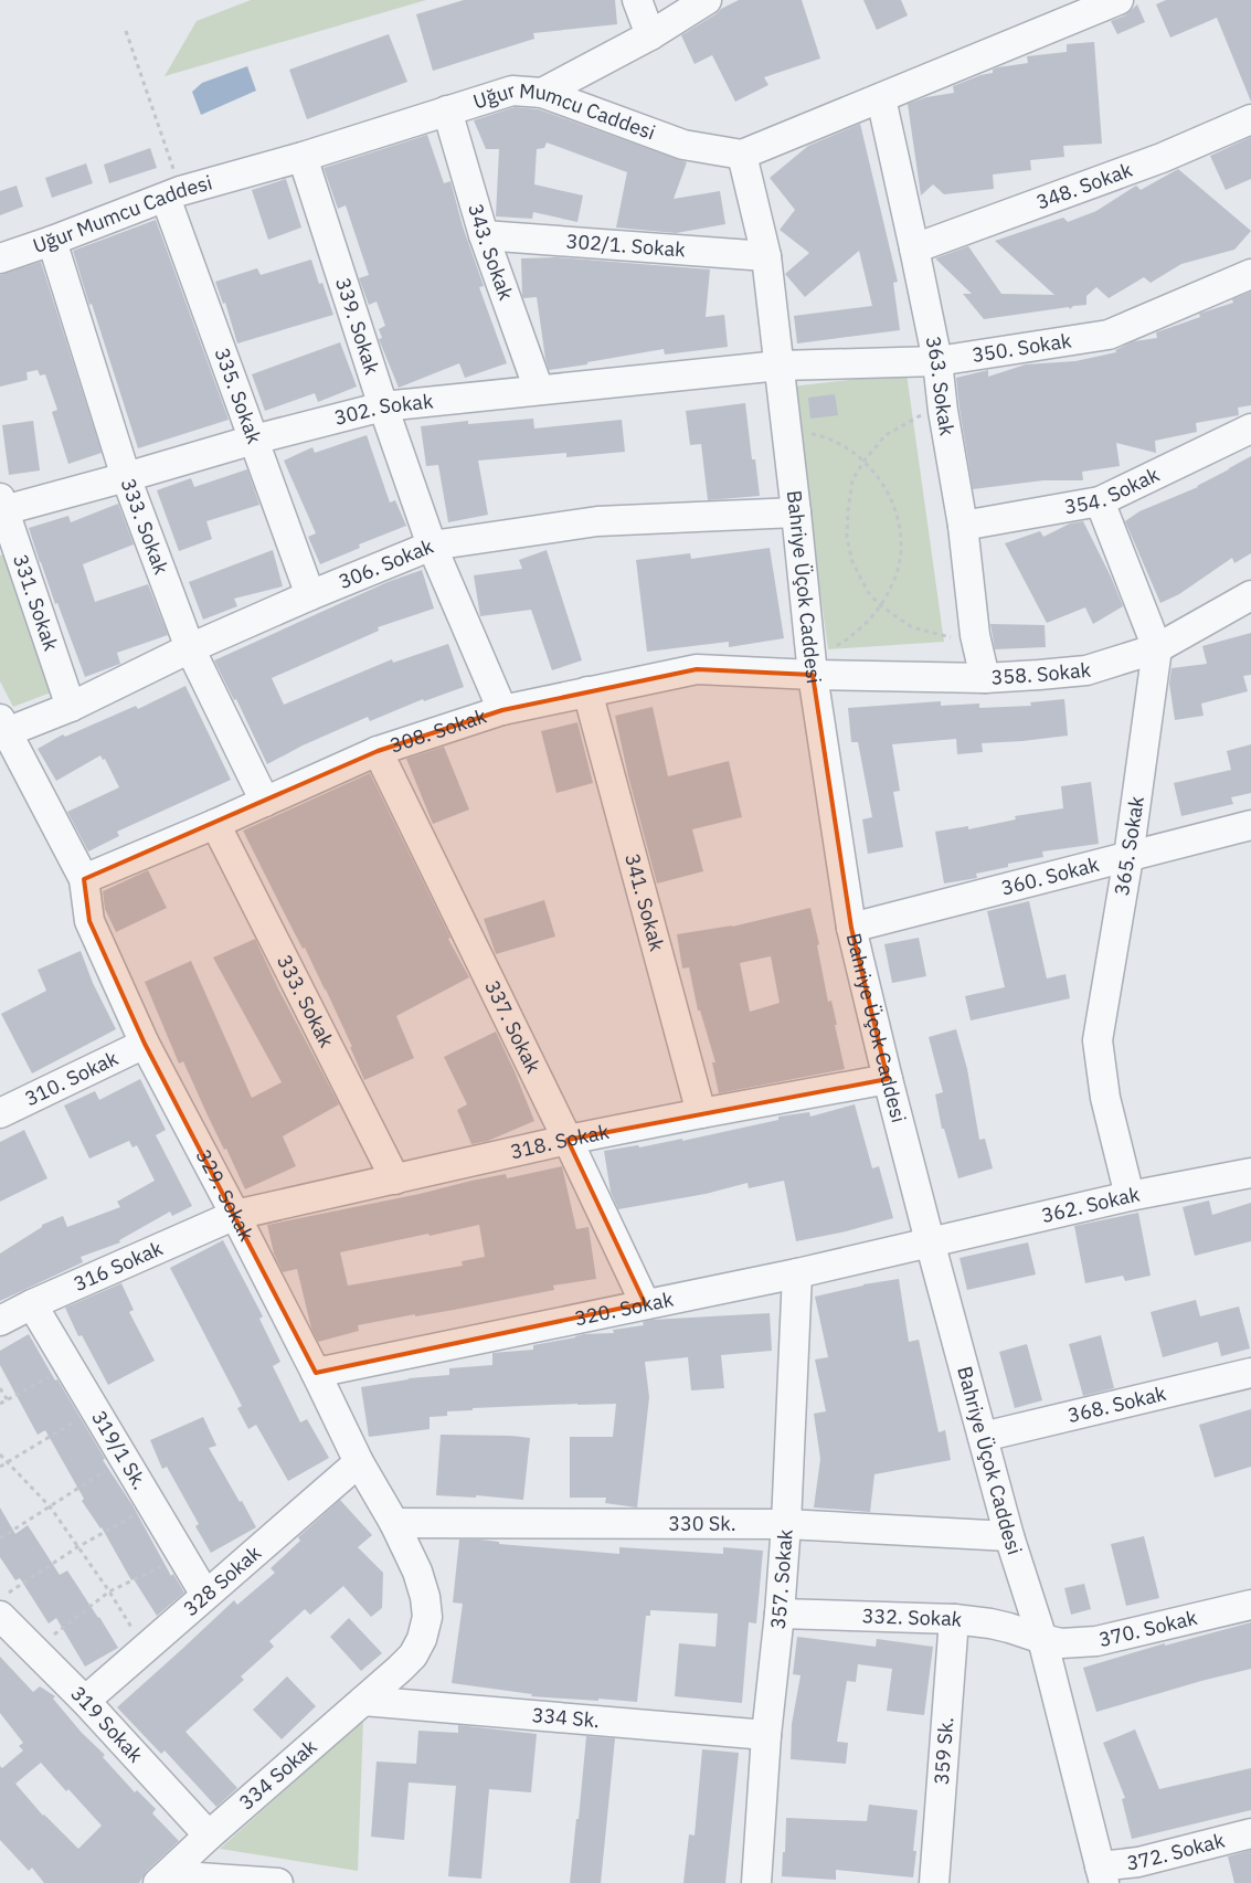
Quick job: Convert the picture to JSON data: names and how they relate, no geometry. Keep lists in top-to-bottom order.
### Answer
{
  "streets": {
    "street": [
      "Uğur Mumcu Caddesi",
      "348. Sokak",
      "302/1. Sokak",
      "343. Sokak",
      "339. Sokak",
      "350. Sokak",
      "363. Sokak",
      "335. Sokak",
      "302. Sokak",
      "354. Sokak",
      "333. Sokak",
      "306. Sokak",
      "Bahriye Üçok Caddesi",
      "331. Sokak",
      "358. Sokak",
      "308. Sokak",
      "365. Sokak",
      "360. Sokak",
      "341. Sokak",
      "337. Sokak",
      "310. Sokak",
      "318. Sokak",
      "329. Sokak",
      "362. Sokak",
      "316 Sokak",
      "320. Sokak",
      "368. Sokak",
      "319/1 Sk.",
      "330 Sk.",
      "357. Sokak",
      "328 Sokak",
      "332. Sokak",
      "370. Sokak",
      "334 Sk.",
      "319 Sokak",
      "359 Sk.",
      "334 Sokak",
      "372. Sokak"
    ]
  },
  "crossings": [
    ["Uğur Mumcu Caddesi", "343. Sokak"],
    ["Uğur Mumcu Caddesi", "339. Sokak"],
    ["Uğur Mumcu Caddesi", "335. Sokak"],
    ["Uğur Mumcu Caddesi", "333. Sokak"],
    ["Uğur Mumcu Caddesi", "Bahriye Üçok Caddesi"],
    ["348. Sokak", "363. Sokak"],
    ["302/1. Sokak", "343. Sokak"],
    ["302/1. Sokak", "Bahriye Üçok Caddesi"],
    ["343. Sokak", "302. Sokak"],
    ["339. Sokak", "302. Sokak"],
    ["339. Sokak", "306. Sokak"],
    ["339. Sokak", "308. Sokak"],
    ["350. Sokak", "363. Sokak"],
    ["350. Sokak", "302. Sokak"],
    ["350. Sokak", "Bahriye Üçok Caddesi"],
    ["363. Sokak", "354. Sokak"],
    ["363. Sokak", "358. Sokak"],
    ["335. Sokak", "302. Sokak"],
    ["335. Sokak", "306. Sokak"],
    ["302. Sokak", "333. Sokak"],
    ["302. Sokak", "Bahriye Üçok Caddesi"],
    ["302. Sokak", "331. Sokak"],
    ["354. Sokak", "365. Sokak"],
    ["333. Sokak", "306. Sokak"],
    ["333. Sokak", "308. Sokak"],
    ["333. Sokak", "318. Sokak"],
    ["306. Sokak", "Bahriye Üçok Caddesi"],
    ["306. Sokak", "331. Sokak"],
    ["306. Sokak", "329. Sokak"],
    ["Bahriye Üçok Caddesi", "358. Sokak"],
    ["Bahriye Üçok Caddesi", "308. Sokak"],
    ["Bahriye Üçok Caddesi", "360. Sokak"],
    ["Bahriye Üçok Caddesi", "318. Sokak"],
    ["Bahriye Üçok Caddesi", "362. Sokak"],
    ["Bahriye Üçok Caddesi", "320. Sokak"],
    ["Bahriye Üçok Caddesi", "368. Sokak"],
    ["Bahriye Üçok Caddesi", "330 Sk."],
    ["Bahriye Üçok Caddesi", "332. Sokak"],
    ["Bahriye Üçok Caddesi", "370. Sokak"],
    ["Bahriye Üçok Caddesi", "372. Sokak"],
    ["358. Sokak", "308. Sokak"],
    ["358. Sokak", "365. Sokak"],
    ["308. Sokak", "341. Sokak"],
    ["308. Sokak", "337. Sokak"],
    ["308. Sokak", "329. Sokak"],
    ["365. Sokak", "360. Sokak"],
    ["365. Sokak", "362. Sokak"],
    ["341. Sokak", "318. Sokak"],
    ["337. Sokak", "318. Sokak"],
    ["337. Sokak", "320. Sokak"],
    ["310. Sokak", "329. Sokak"],
    ["318. Sokak", "329. Sokak"],
    ["318. Sokak", "316 Sokak"],
    ["329. Sokak", "316 Sokak"],
    ["329. Sokak", "320. Sokak"],
    ["329. Sokak", "330 Sk."],
    ["329. Sokak", "328 Sokak"],
    ["329. Sokak", "334 Sokak"],
    ["362. Sokak", "320. Sokak"],
    ["316 Sokak", "319/1 Sk."],
    ["320. Sokak", "357. Sokak"],
    ["319/1 Sk.", "328 Sokak"],
    ["330 Sk.", "357. Sokak"],
    ["357. Sokak", "332. Sokak"],
    ["357. Sokak", "334 Sk."],
    ["328 Sokak", "319 Sokak"],
    ["332. Sokak", "370. Sokak"],
    ["332. Sokak", "359 Sk."],
    ["334 Sk.", "334 Sokak"],
    ["319 Sokak", "334 Sokak"]
  ]
}
